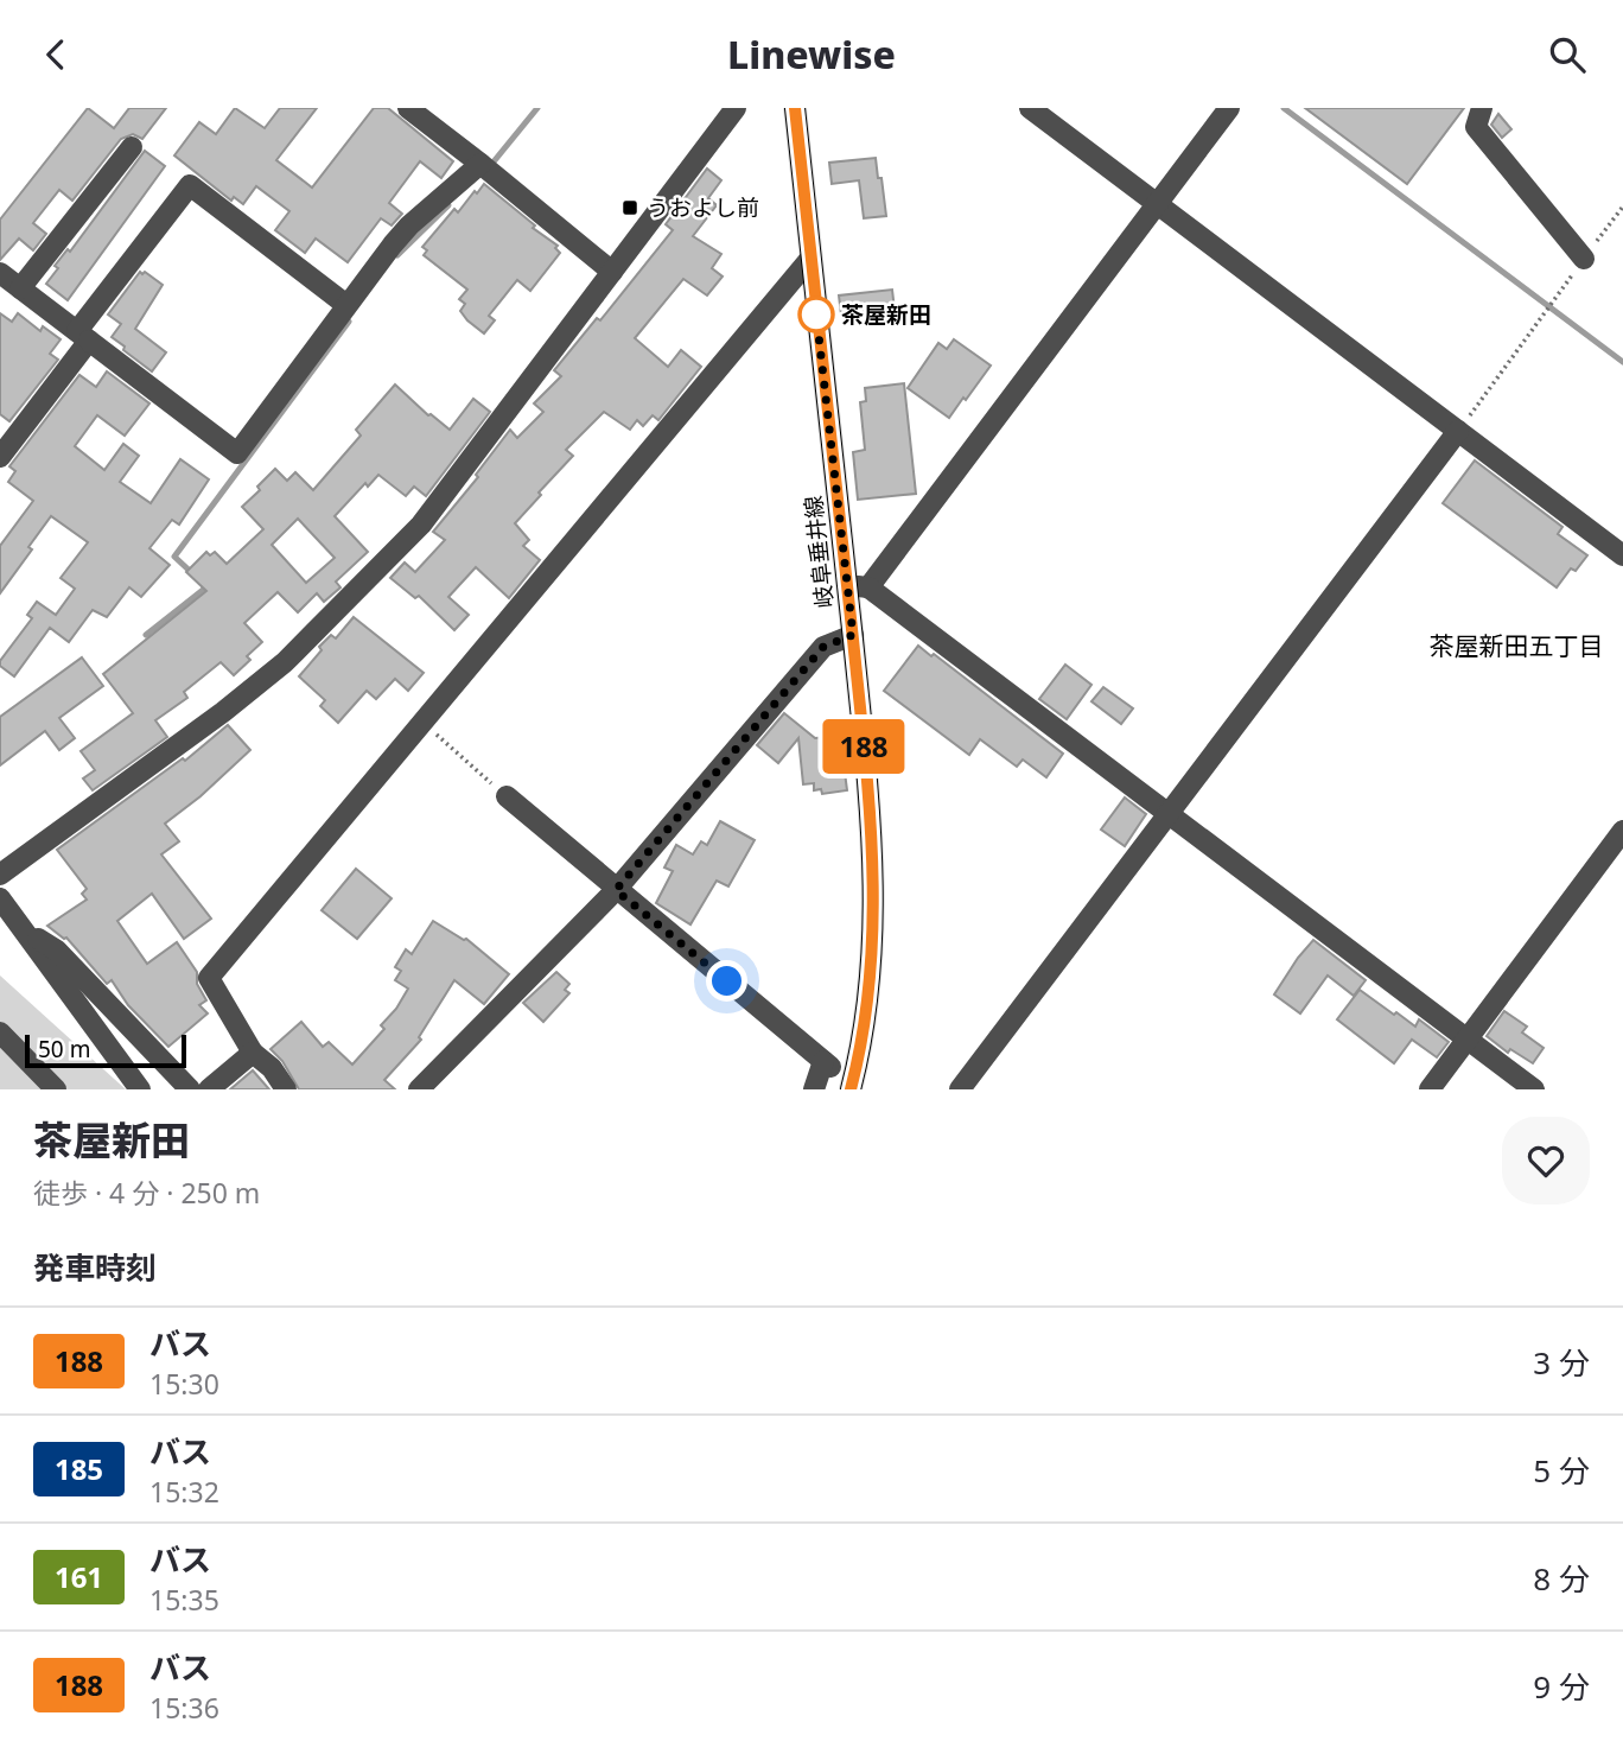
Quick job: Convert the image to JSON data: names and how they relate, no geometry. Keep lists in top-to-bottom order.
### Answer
{
  "streets": {
    "main road": ["岐阜垂井線"]
  },
  "districts": ["茶屋新田五丁目"],
  "places": {
    "transit": ["うおよし前"],
    "other": ["茶屋新田"]
  },
  "lines": ["bus line 188"],
  "scale_bar": "50 m",
  "page": {
    "header": "Linewise",
    "on_map": "188",
    "scale": "50 m",
    "heading": [
      ["茶屋新田", "徒歩 · 4 分 · 250 m"],
      "発車時刻"
    ],
    "list": [
      {
        "mark": "188",
        "name": "バス",
        "note": "15:30",
        "value": "3 分"
      },
      {
        "mark": "185",
        "name": "バス",
        "note": "15:32",
        "value": "5 分"
      },
      {
        "mark": "161",
        "name": "バス",
        "note": "15:35",
        "value": "8 分"
      },
      {
        "mark": "188",
        "name": "バス",
        "note": "15:36",
        "value": "9 分"
      }
    ]
  }
}
